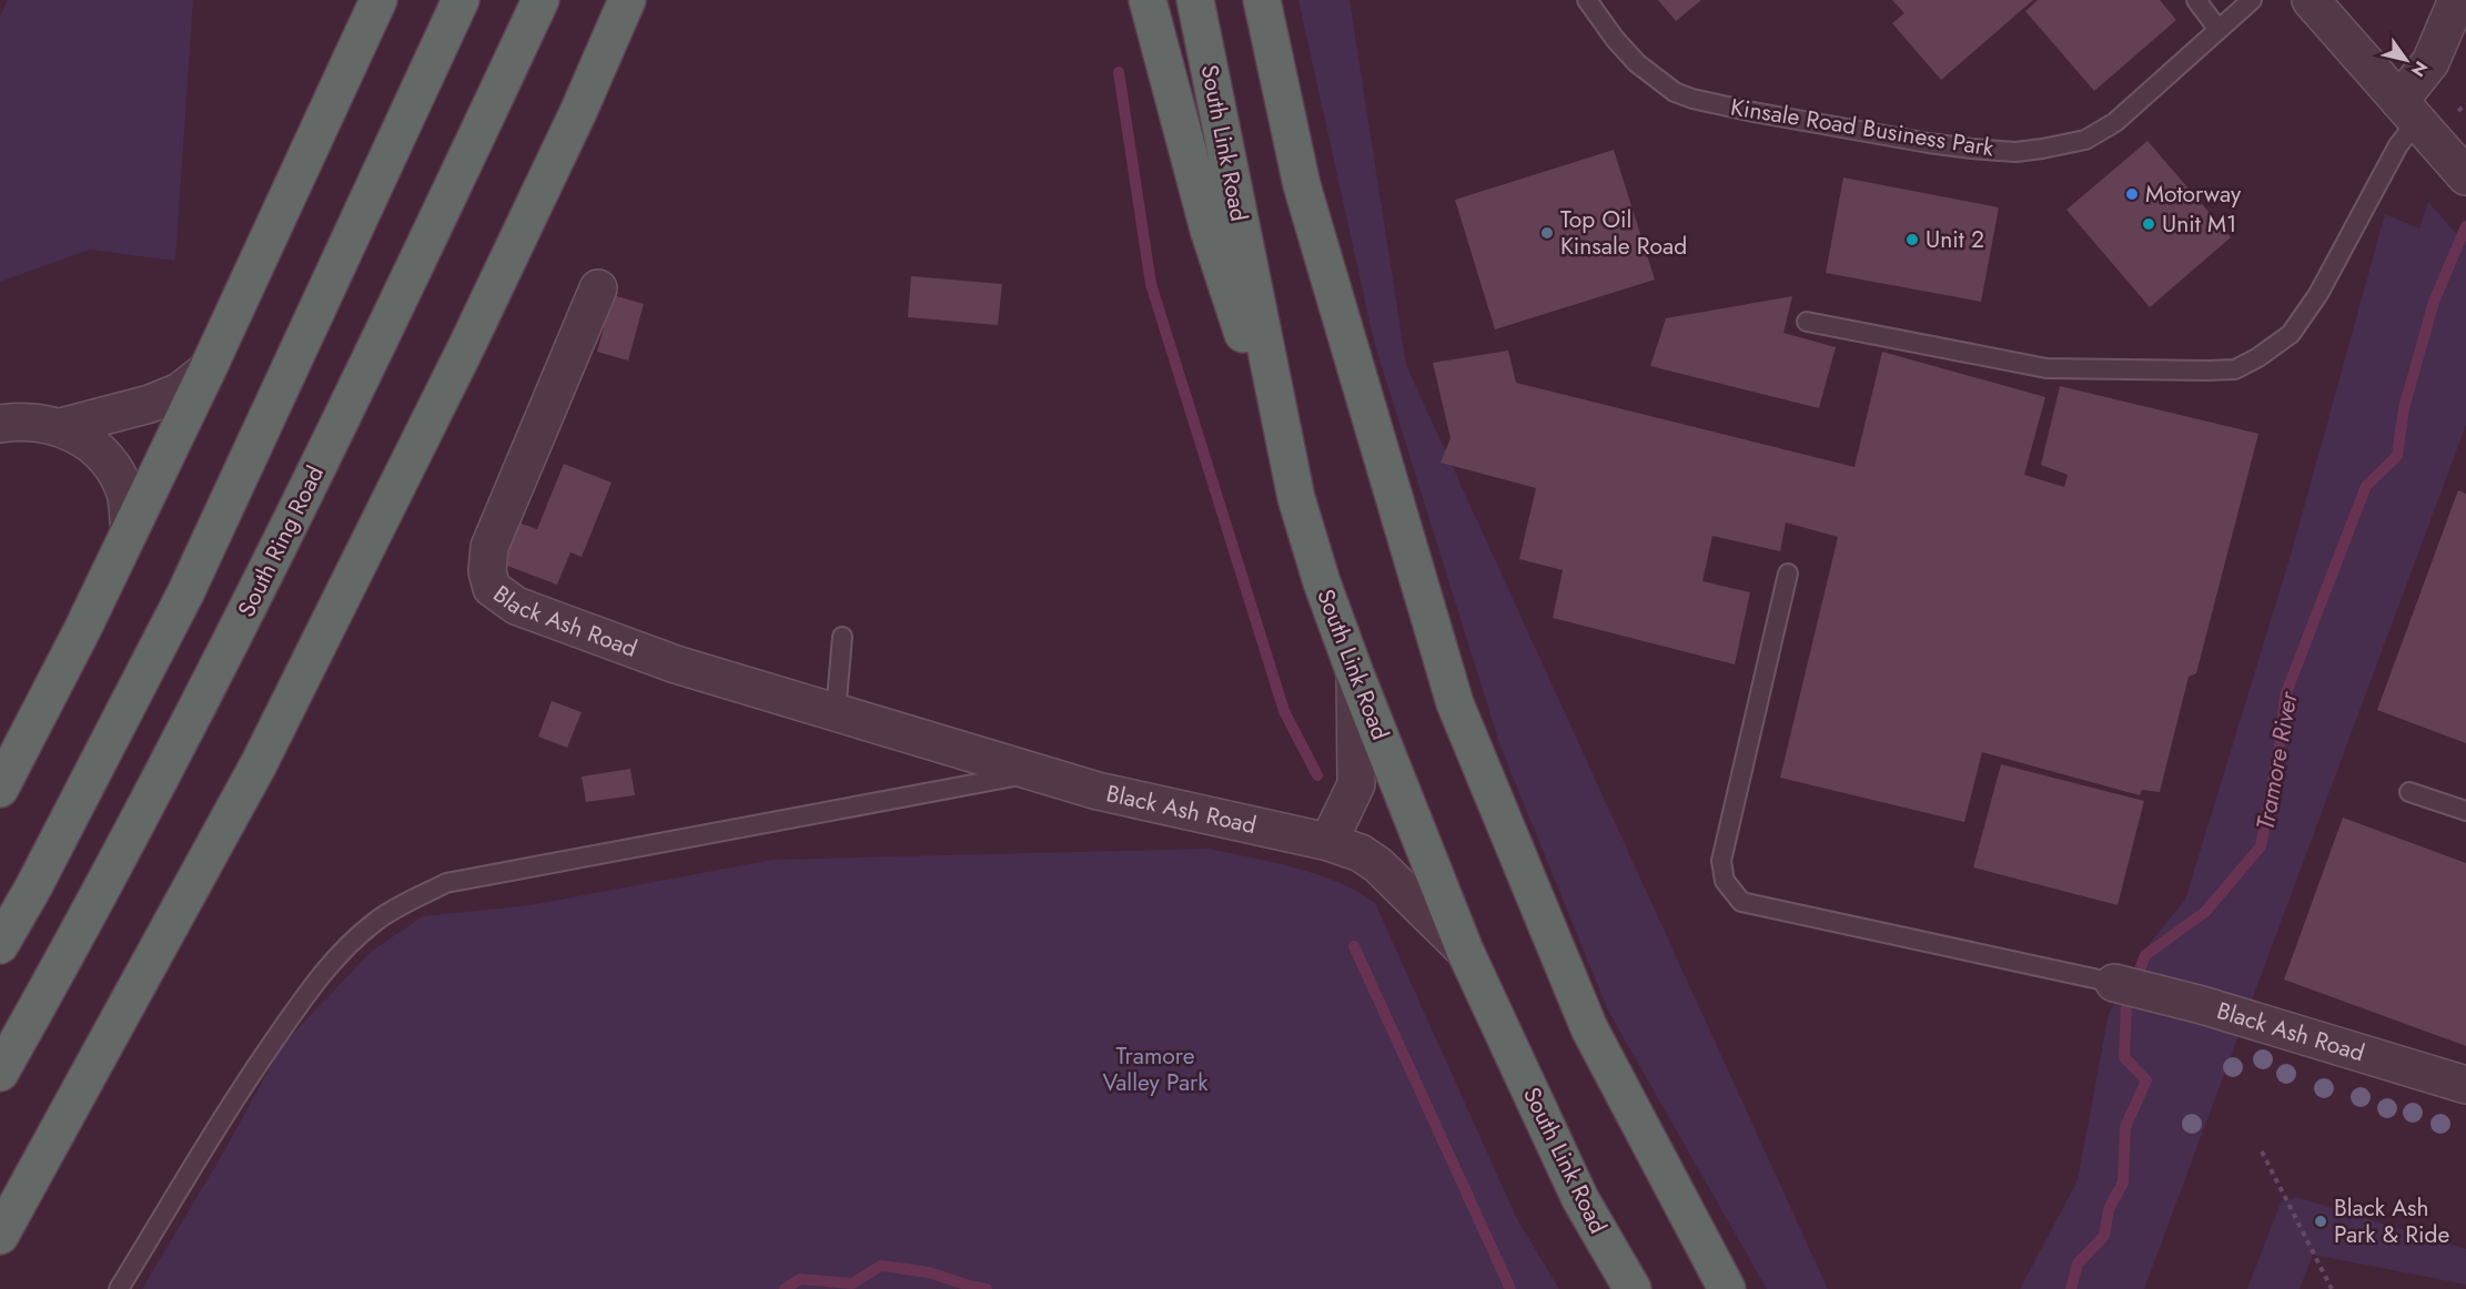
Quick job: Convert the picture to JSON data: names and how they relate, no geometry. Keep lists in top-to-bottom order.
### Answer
{
  "streets": {
    "highway": ["South Link Road", "South Ring Road"],
    "street": ["Black Ash Road"],
    "lane": ["Kinsale Road Business Park"]
  },
  "crossings": [
    ["South Link Road", "Black Ash Road"]
  ],
  "water": ["Tramore River"],
  "parks": ["Tramore Valley Park"],
  "places": [
    "Motorway",
    "Unit M1",
    "Top Oil Kinsale Road",
    "Unit 2",
    "Black Ash Park & Ride"
  ],
  "north": "bottom right"
}
